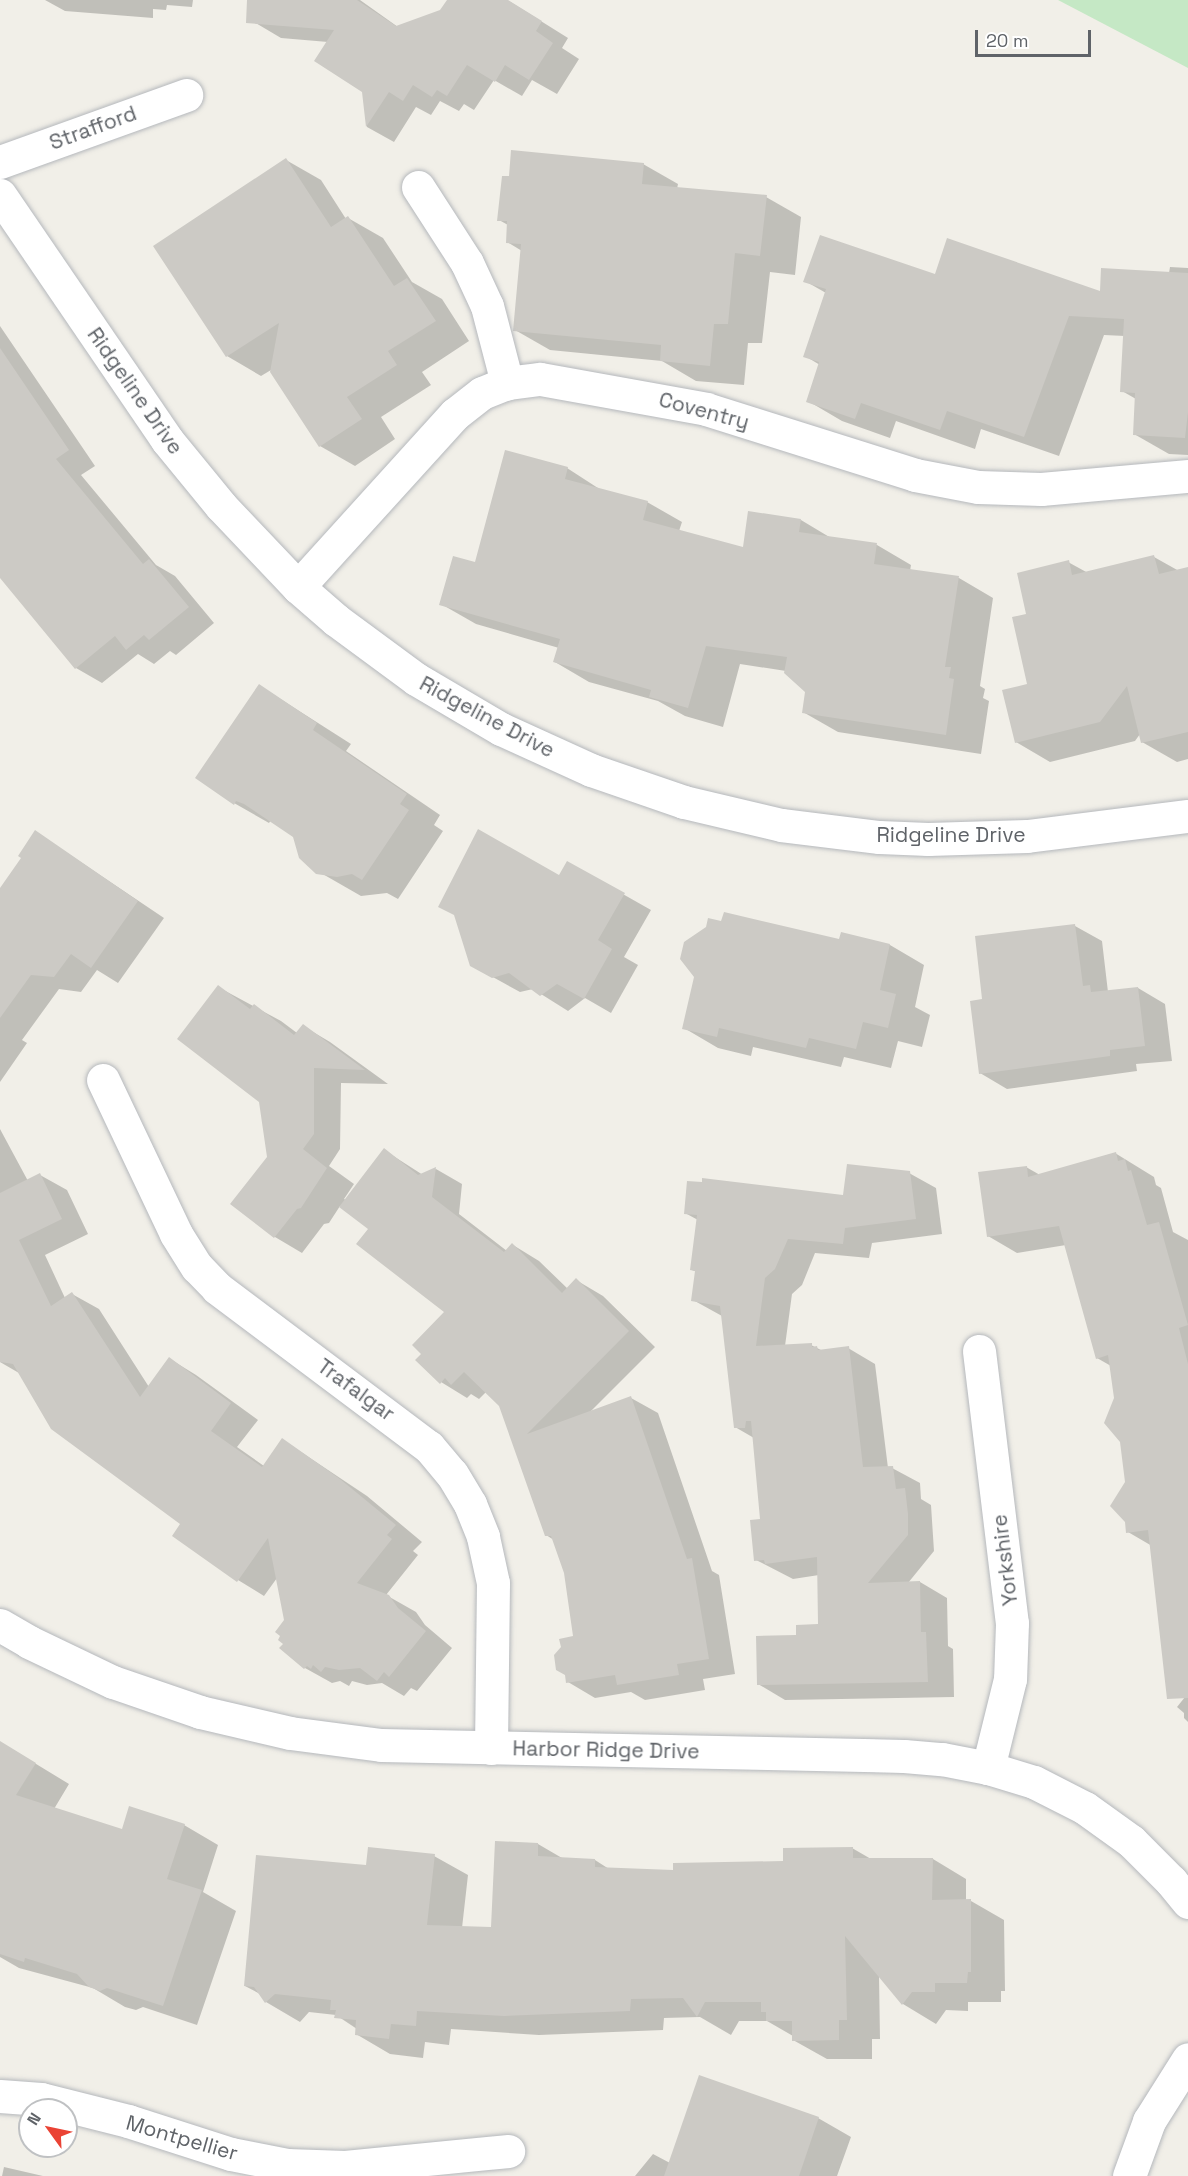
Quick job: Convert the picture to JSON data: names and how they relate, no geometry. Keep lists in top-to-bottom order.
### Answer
{
  "streets": {
    "street": [
      "Strafford",
      "Ridgeline Drive",
      "Coventry",
      "Trafalgar",
      "Yorkshire",
      "Harbor Ridge Drive",
      "Montpellier"
    ]
  },
  "crossings": [
    ["Ridgeline Drive", "Coventry"],
    ["Trafalgar", "Harbor Ridge Drive"],
    ["Yorkshire", "Harbor Ridge Drive"]
  ],
  "scale_bar": "20 m",
  "north": "top left"
}
